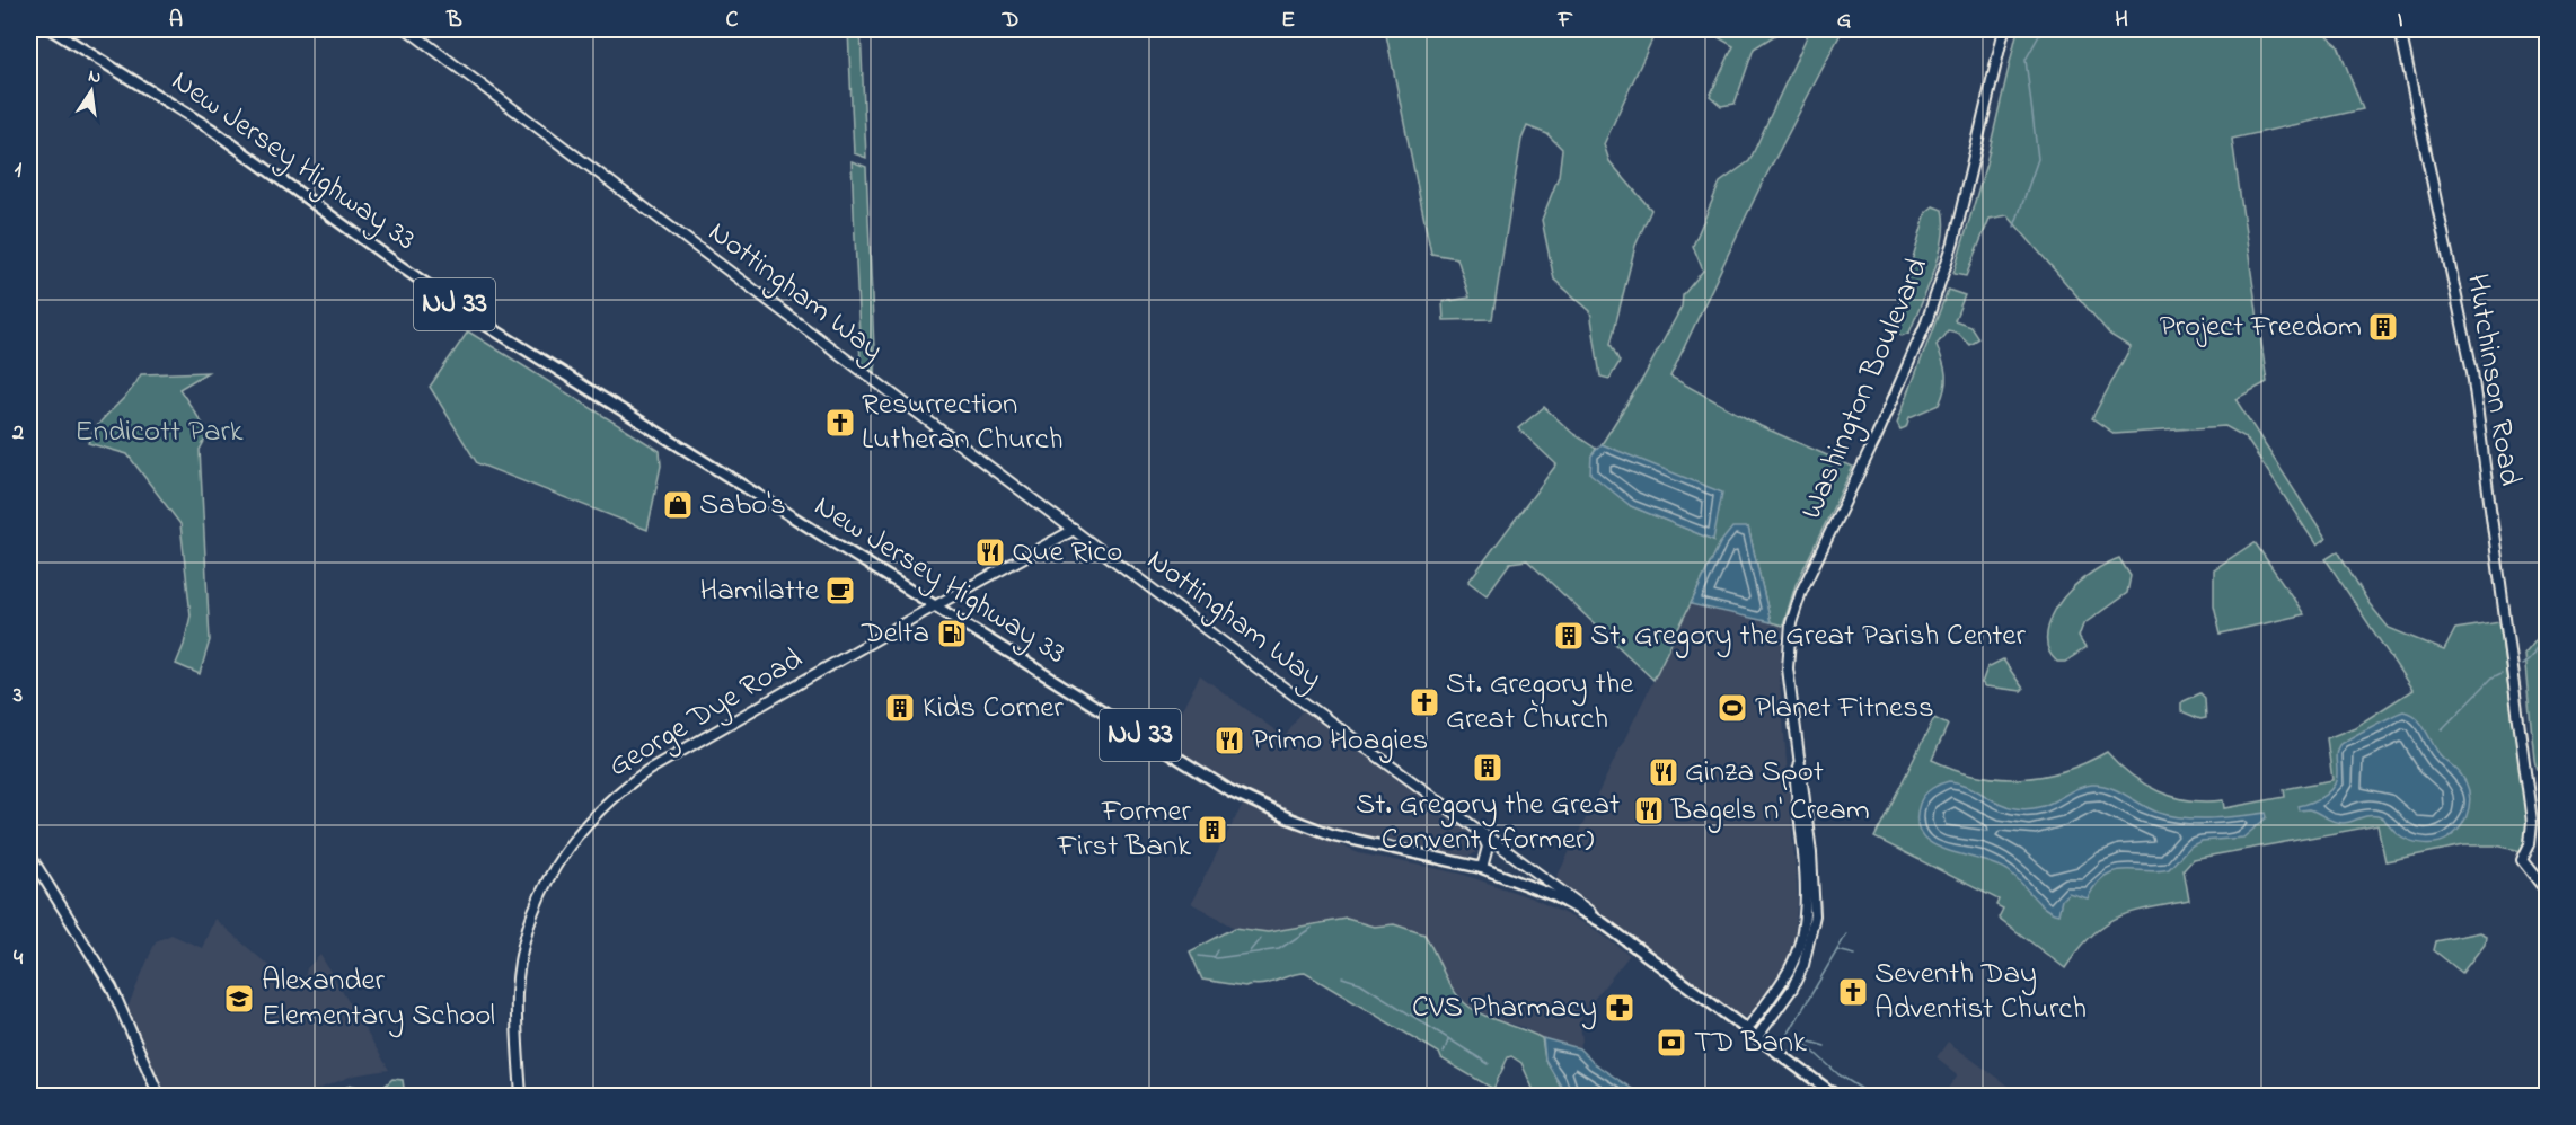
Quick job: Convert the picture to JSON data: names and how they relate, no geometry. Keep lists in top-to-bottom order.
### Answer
{
  "streets": {
    "main road": ["New Jersey Highway 33", "NJ 33"],
    "street": [
      "Nottingham Way",
      "Hutchinson Road",
      "Washington Boulevard",
      "George Dye Road"
    ]
  },
  "crossings": [
    ["New Jersey Highway 33", "Nottingham Way"],
    ["New Jersey Highway 33", "Washington Boulevard"],
    ["New Jersey Highway 33", "George Dye Road"],
    ["Nottingham Way", "George Dye Road"]
  ],
  "parks": ["Endicott Park"],
  "places": {
    "building": [
      "Project Freedom",
      "St. Gregory the Great Parish Center",
      "Kids Corner",
      "St. Gregory the Great Convent (former)",
      "Former First Bank"
    ],
    "church": ["Resurrection Lutheran Church", "St. Gregory the Great Church", "Seventh Day Adventist Church"],
    "shop": ["Sabo's"],
    "restaurant": [
      "Que Rico",
      "Primo Hoagies",
      "Ginza Spot",
      "Bagels n' Cream"
    ],
    "cafe": ["Hamilatte"],
    "fuel station": ["Delta"],
    "sports": ["Planet Fitness"],
    "school or university": ["Alexander Elementary School"],
    "pharmacy": ["CVS Pharmacy"],
    "bank": ["TD Bank"]
  },
  "north": "top",
  "grid": {
    "columns": [
      "A",
      "B",
      "C",
      "D",
      "E",
      "F",
      "G",
      "H",
      "I"
    ],
    "rows": [
      "1",
      "2",
      "3",
      "4"
    ]
  }
}
